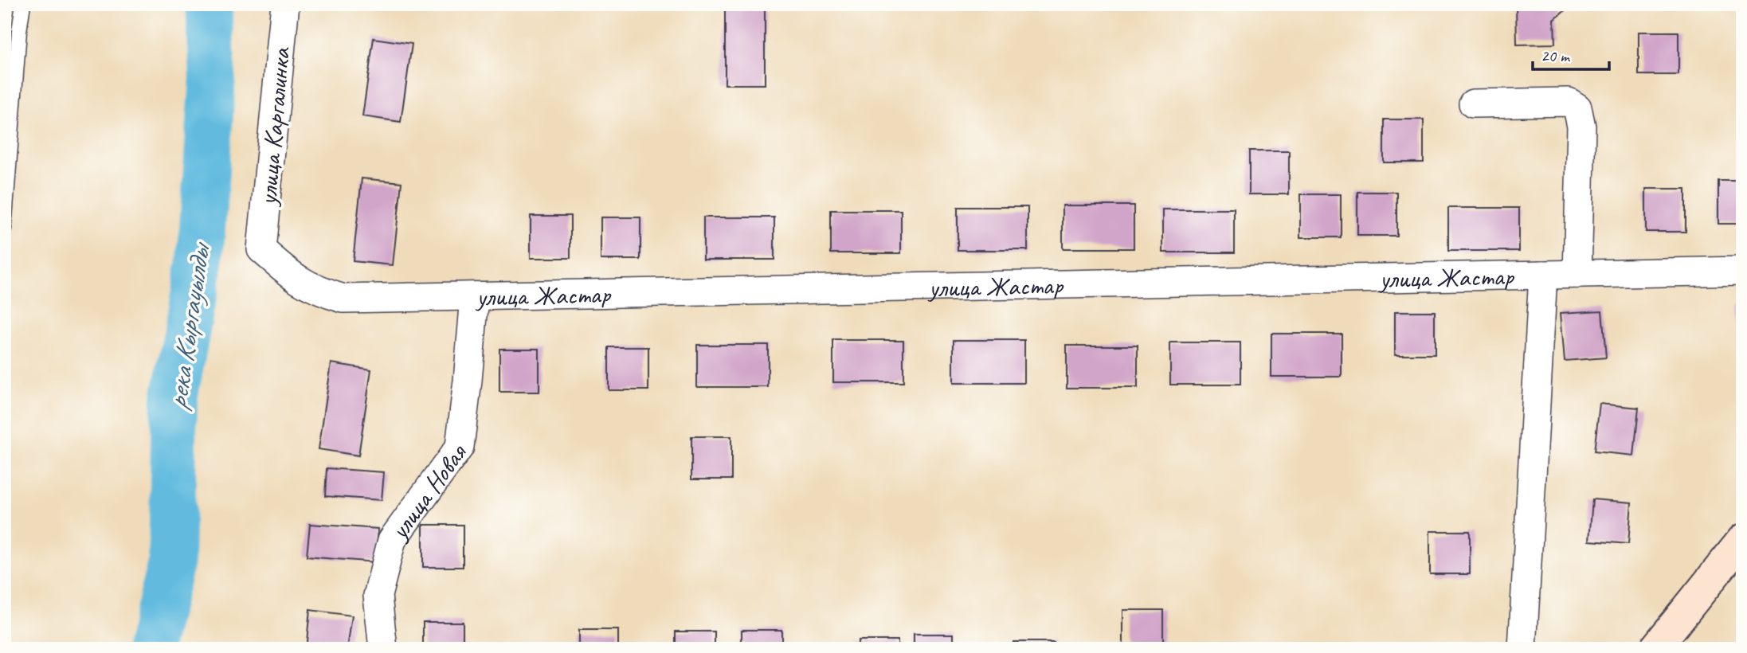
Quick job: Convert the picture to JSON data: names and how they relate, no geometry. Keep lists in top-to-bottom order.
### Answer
{
  "streets": {
    "street": ["улица Каргалинка", "улица Жастар", "улица Новая"]
  },
  "crossings": [
    ["улица Каргалинка", "улица Жастар"],
    ["улица Жастар", "улица Новая"]
  ],
  "water": ["река Кыргауылды"],
  "scale_bar": "20 m"
}
